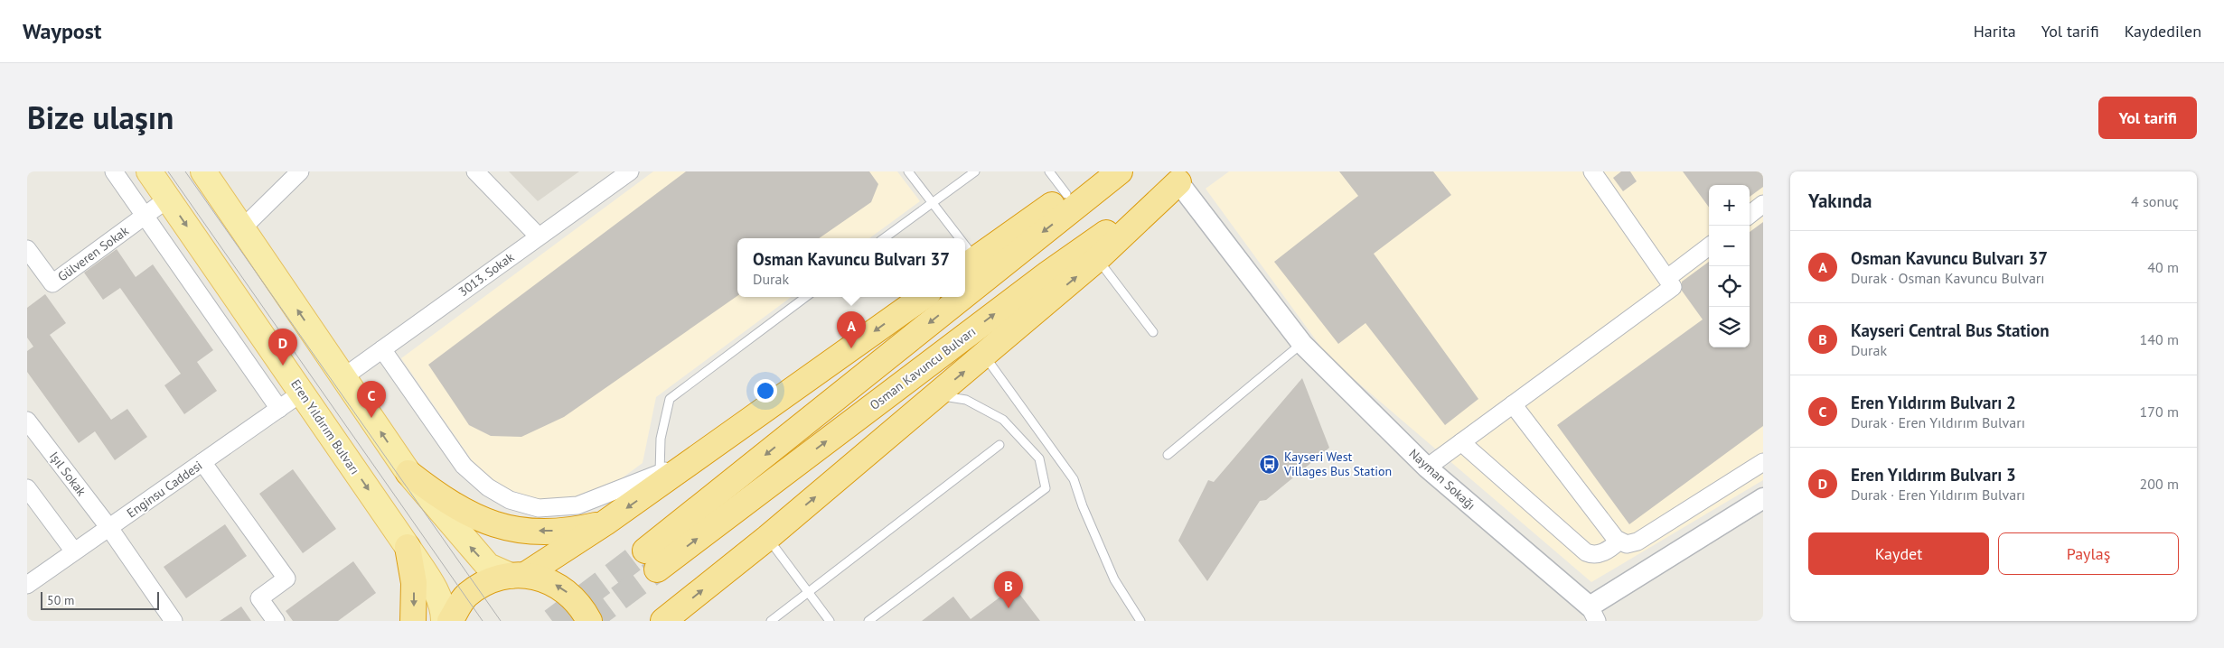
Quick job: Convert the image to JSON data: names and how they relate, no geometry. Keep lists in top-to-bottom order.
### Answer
{
  "streets": {
    "highway": ["Osman Kavuncu Bulvarı"],
    "main road": ["Eren Yıldırım Bulvarı"],
    "street": [
      "Gülveren Sokak",
      "3013. Sokak",
      "Işıl Sokak",
      "Nayman Sokağı",
      "Enginsu Caddesi"
    ]
  },
  "crossings": [
    ["Gülveren Sokak", "Eren Yıldırım Bulvarı"],
    ["Osman Kavuncu Bulvarı", "Nayman Sokağı"],
    ["Eren Yıldırım Bulvarı", "Enginsu Caddesi"],
    ["Işıl Sokak", "Enginsu Caddesi"]
  ],
  "places": {
    "bus stop": ["Kayseri West Villages Bus Station"]
  },
  "scale_bar": "50 m",
  "page": {
    "header": "Waypost",
    "nav": ["Harita", "Yol tarifi", "Kaydedilen"],
    "title": "Bize ulaşın",
    "buttons": [
      "Yol tarifi",
      ["Kaydet", "Paylaş"]
    ],
    "heading": ["Yakında", "4 sonuç"],
    "map_buttons": ["+", "−"],
    "list": [
      {
        "mark": "A",
        "name": "Osman Kavuncu Bulvarı 37",
        "note": "Durak · Osman Kavuncu Bulvarı",
        "value": "40 m"
      },
      {
        "mark": "B",
        "name": "Kayseri Central Bus Station",
        "note": "Durak",
        "value": "140 m"
      },
      {
        "mark": "C",
        "name": "Eren Yıldırım Bulvarı 2",
        "note": "Durak · Eren Yıldırım Bulvarı",
        "value": "170 m"
      },
      {
        "mark": "D",
        "name": "Eren Yıldırım Bulvarı 3",
        "note": "Durak · Eren Yıldırım Bulvarı",
        "value": "200 m"
      }
    ],
    "popup": ["Osman Kavuncu Bulvarı 37", "Durak"],
    "pins": [
      "A",
      "D",
      "C",
      "B"
    ],
    "scale": "50 m"
  }
}
